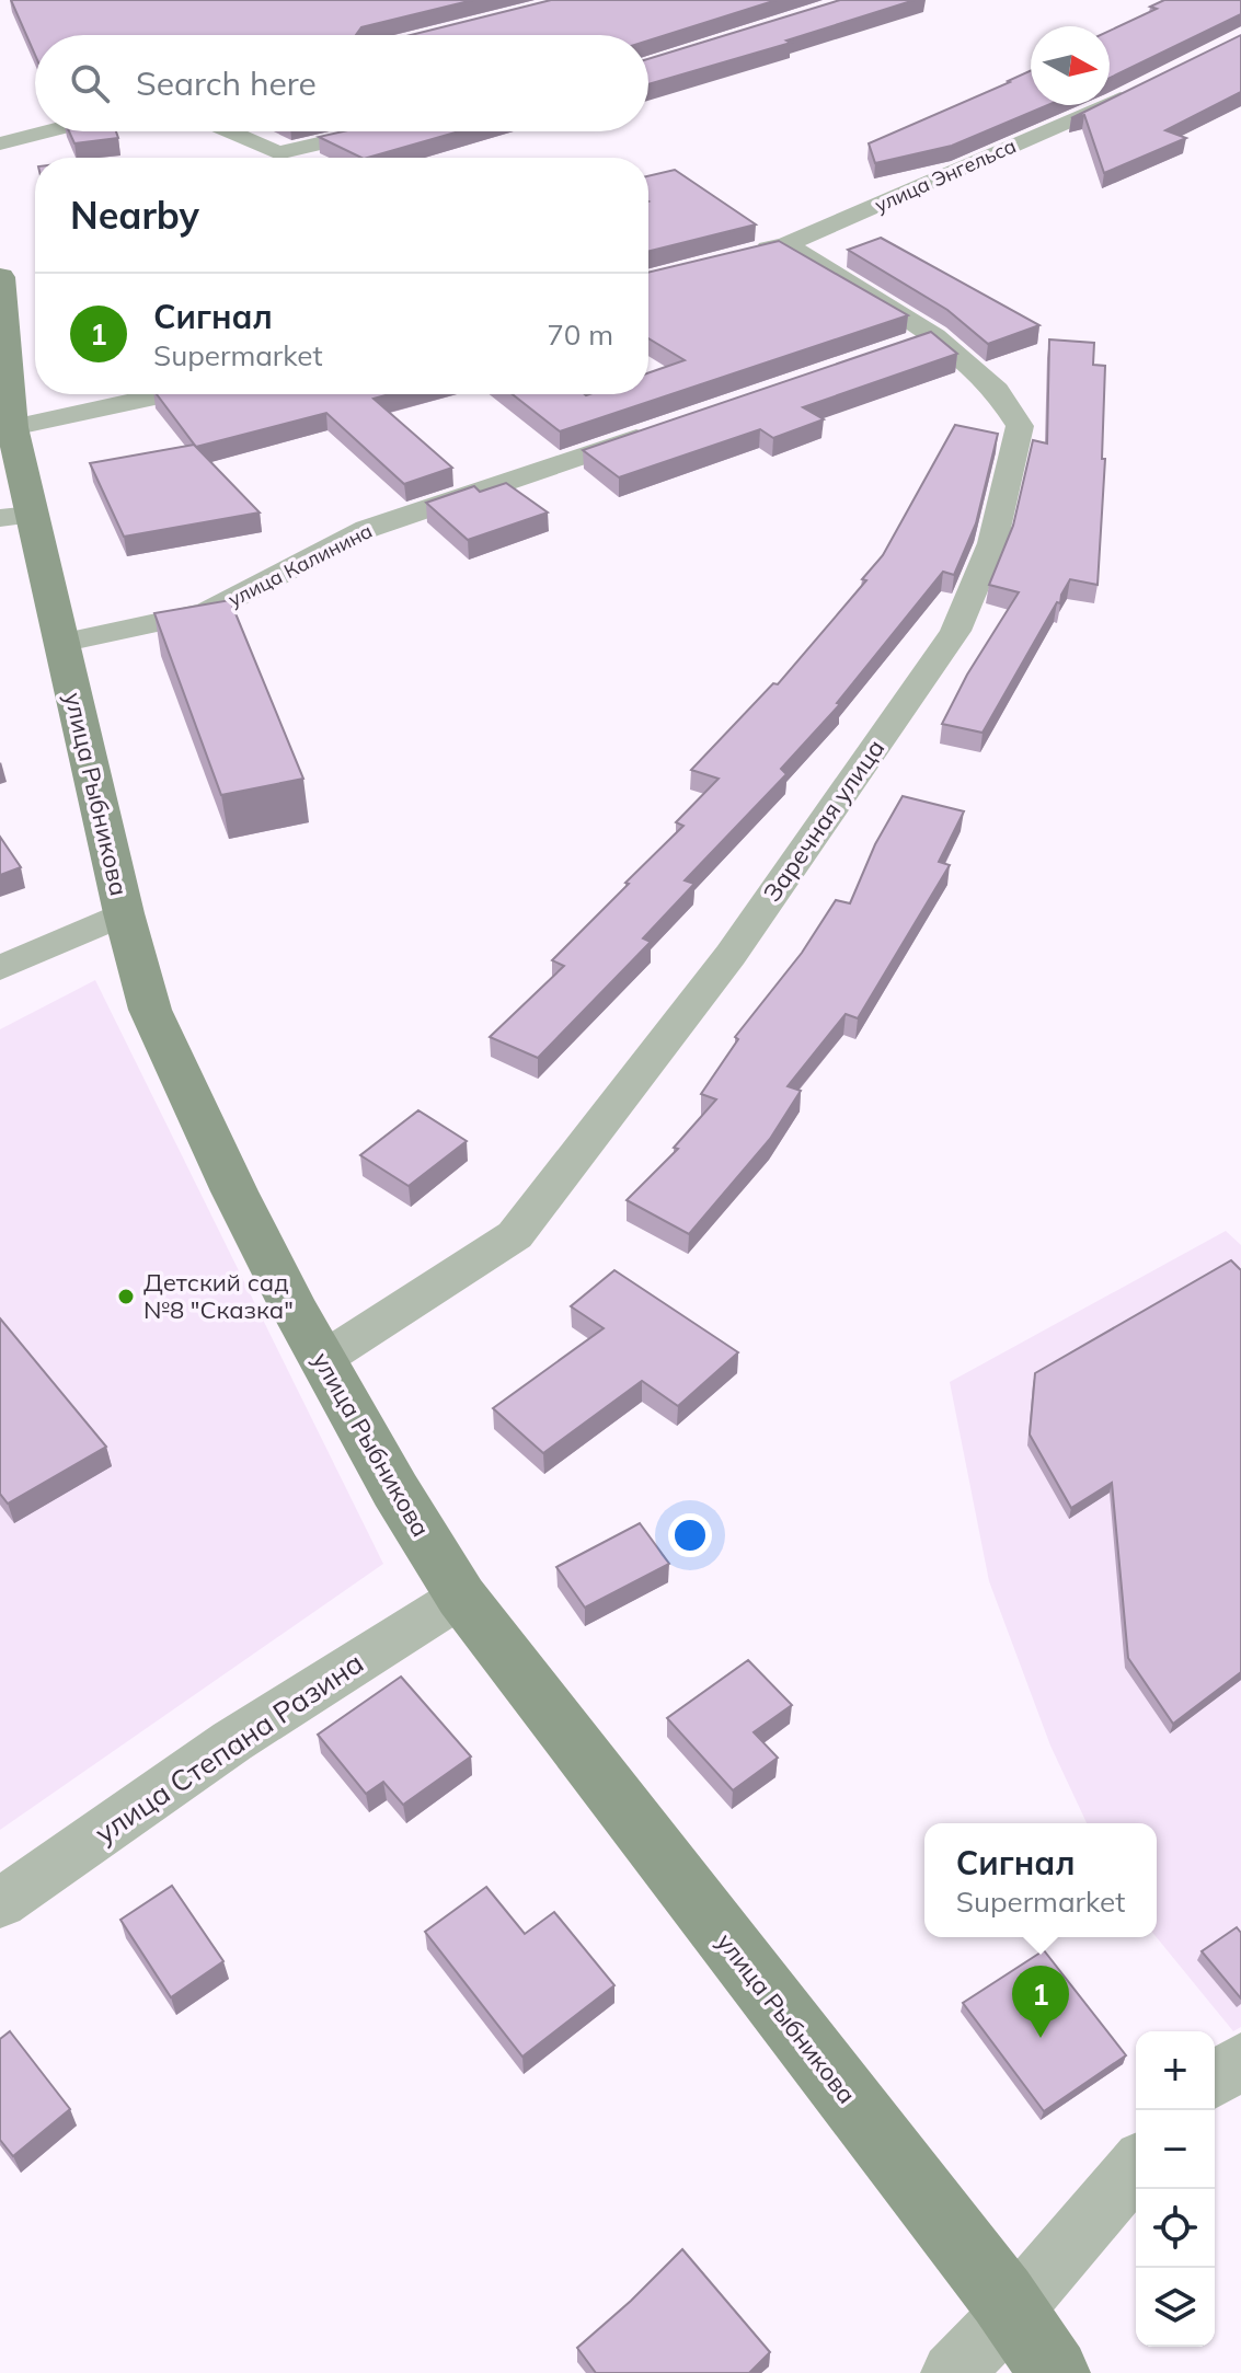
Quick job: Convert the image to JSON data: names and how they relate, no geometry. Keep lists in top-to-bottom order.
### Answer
{
  "streets": {
    "street": [
      "улица Энгельса",
      "улица Калинина",
      "улица Рыбникова",
      "Заречная улица",
      "улица Степана Разина"
    ]
  },
  "crossings": [
    ["улица Энгельса", "Заречная улица"],
    ["улица Калинина", "улица Рыбникова"],
    ["улица Рыбникова", "Заречная улица"],
    ["улица Рыбникова", "улица Степана Разина"]
  ],
  "places": ["Детский сад №8 \"Сказка\""],
  "north": "right",
  "page": {
    "search": "Search here",
    "heading": "Nearby",
    "list": [
      {
        "mark": "1",
        "name": "Сигнал",
        "note": "Supermarket",
        "value": "70 m"
      }
    ],
    "popup": ["Сигнал", "Supermarket"],
    "pins": "1",
    "map_buttons": ["+", "−"]
  }
}
